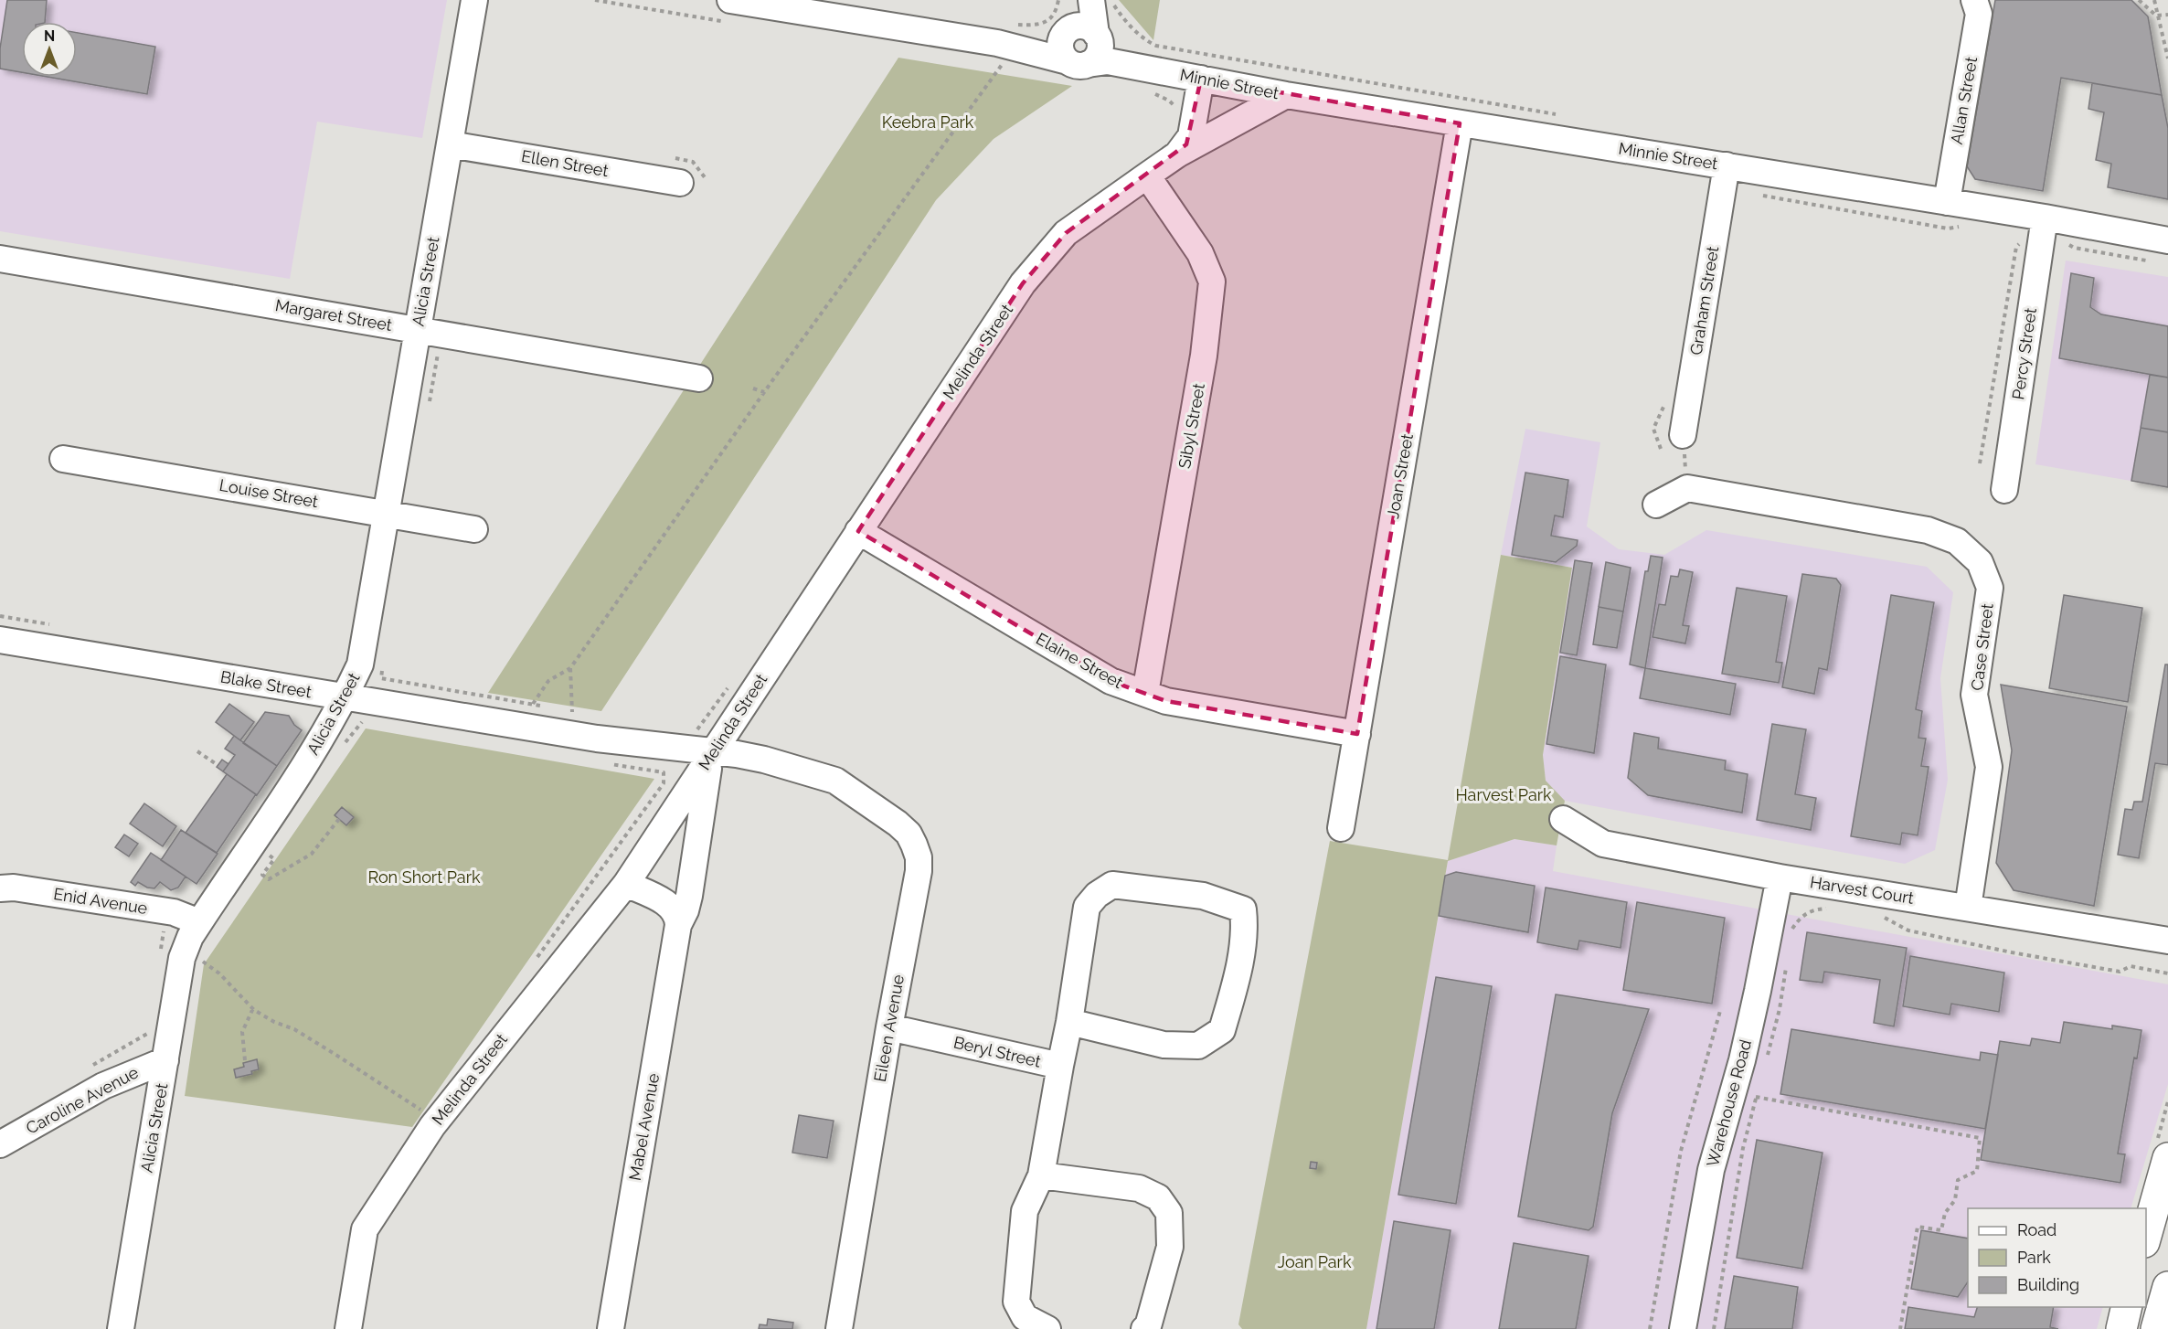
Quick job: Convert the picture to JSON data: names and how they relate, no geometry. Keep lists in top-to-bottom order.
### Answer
{
  "streets": {
    "street": [
      "Minnie Street",
      "Allan Street",
      "Ellen Street",
      "Alicia Street",
      "Graham Street",
      "Margaret Street",
      "Melinda Street",
      "Percy Street",
      "Sibyl Street",
      "Joan Street",
      "Louise Street",
      "Case Street",
      "Elaine Street",
      "Blake Street",
      "Harvest Court",
      "Enid Avenue",
      "Eileen Avenue",
      "Beryl Street",
      "Caroline Avenue",
      "Warehouse Road",
      "Mabel Avenue"
    ]
  },
  "crossings": [
    ["Minnie Street", "Allan Street"],
    ["Minnie Street", "Graham Street"],
    ["Minnie Street", "Melinda Street"],
    ["Minnie Street", "Percy Street"],
    ["Minnie Street", "Joan Street"],
    ["Ellen Street", "Alicia Street"],
    ["Alicia Street", "Margaret Street"],
    ["Alicia Street", "Louise Street"],
    ["Alicia Street", "Blake Street"],
    ["Alicia Street", "Enid Avenue"],
    ["Alicia Street", "Caroline Avenue"],
    ["Melinda Street", "Sibyl Street"],
    ["Melinda Street", "Elaine Street"],
    ["Melinda Street", "Blake Street"],
    ["Melinda Street", "Mabel Avenue"],
    ["Sibyl Street", "Elaine Street"],
    ["Joan Street", "Elaine Street"],
    ["Case Street", "Harvest Court"],
    ["Blake Street", "Eileen Avenue"],
    ["Blake Street", "Mabel Avenue"],
    ["Harvest Court", "Warehouse Road"],
    ["Eileen Avenue", "Beryl Street"]
  ],
  "parks": [
    "Keebra Park",
    "Harvest Park",
    "Ron Short Park",
    "Joan Park"
  ],
  "legend": ["Road", "Park", "Building"],
  "north": "top"
}
